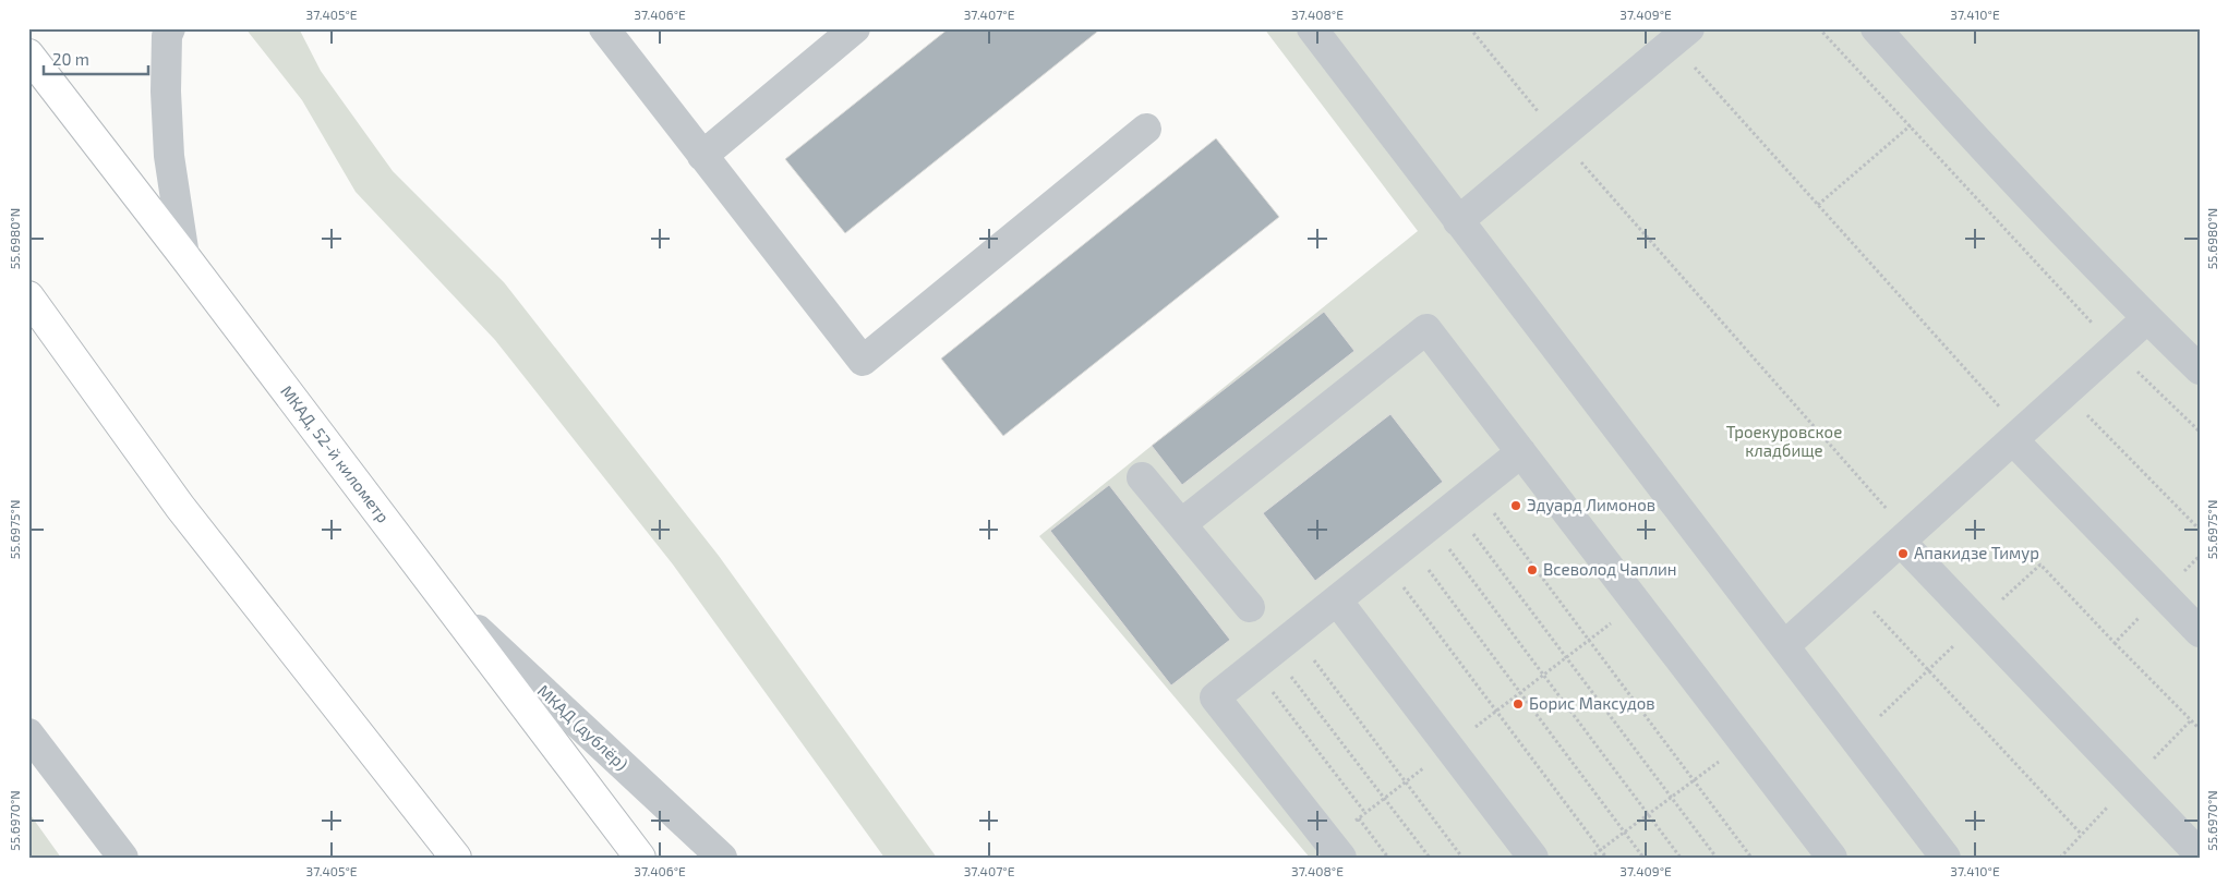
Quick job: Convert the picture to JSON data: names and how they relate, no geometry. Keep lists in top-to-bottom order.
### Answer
{
  "streets": {
    "highway": ["МКАД, 52-й километр"],
    "street": ["МКАД (дублёр)"]
  },
  "crossings": [
    ["МКАД, 52-й километр", "МКАД (дублёр)"]
  ],
  "parks": ["Троекуровское кладбище"],
  "places": [
    "Эдуард Лимонов",
    "Апакидзе Тимур",
    "Всеволод Чаплин",
    "Борис Максудов"
  ],
  "scale_bar": "20 m",
  "coordinates": [
    "37.405°E",
    "37.406°E",
    "37.407°E",
    "37.408°E",
    "37.409°E",
    "37.410°E",
    "55.6980°N",
    "55.6975°N",
    "55.6970°N"
  ]
}
